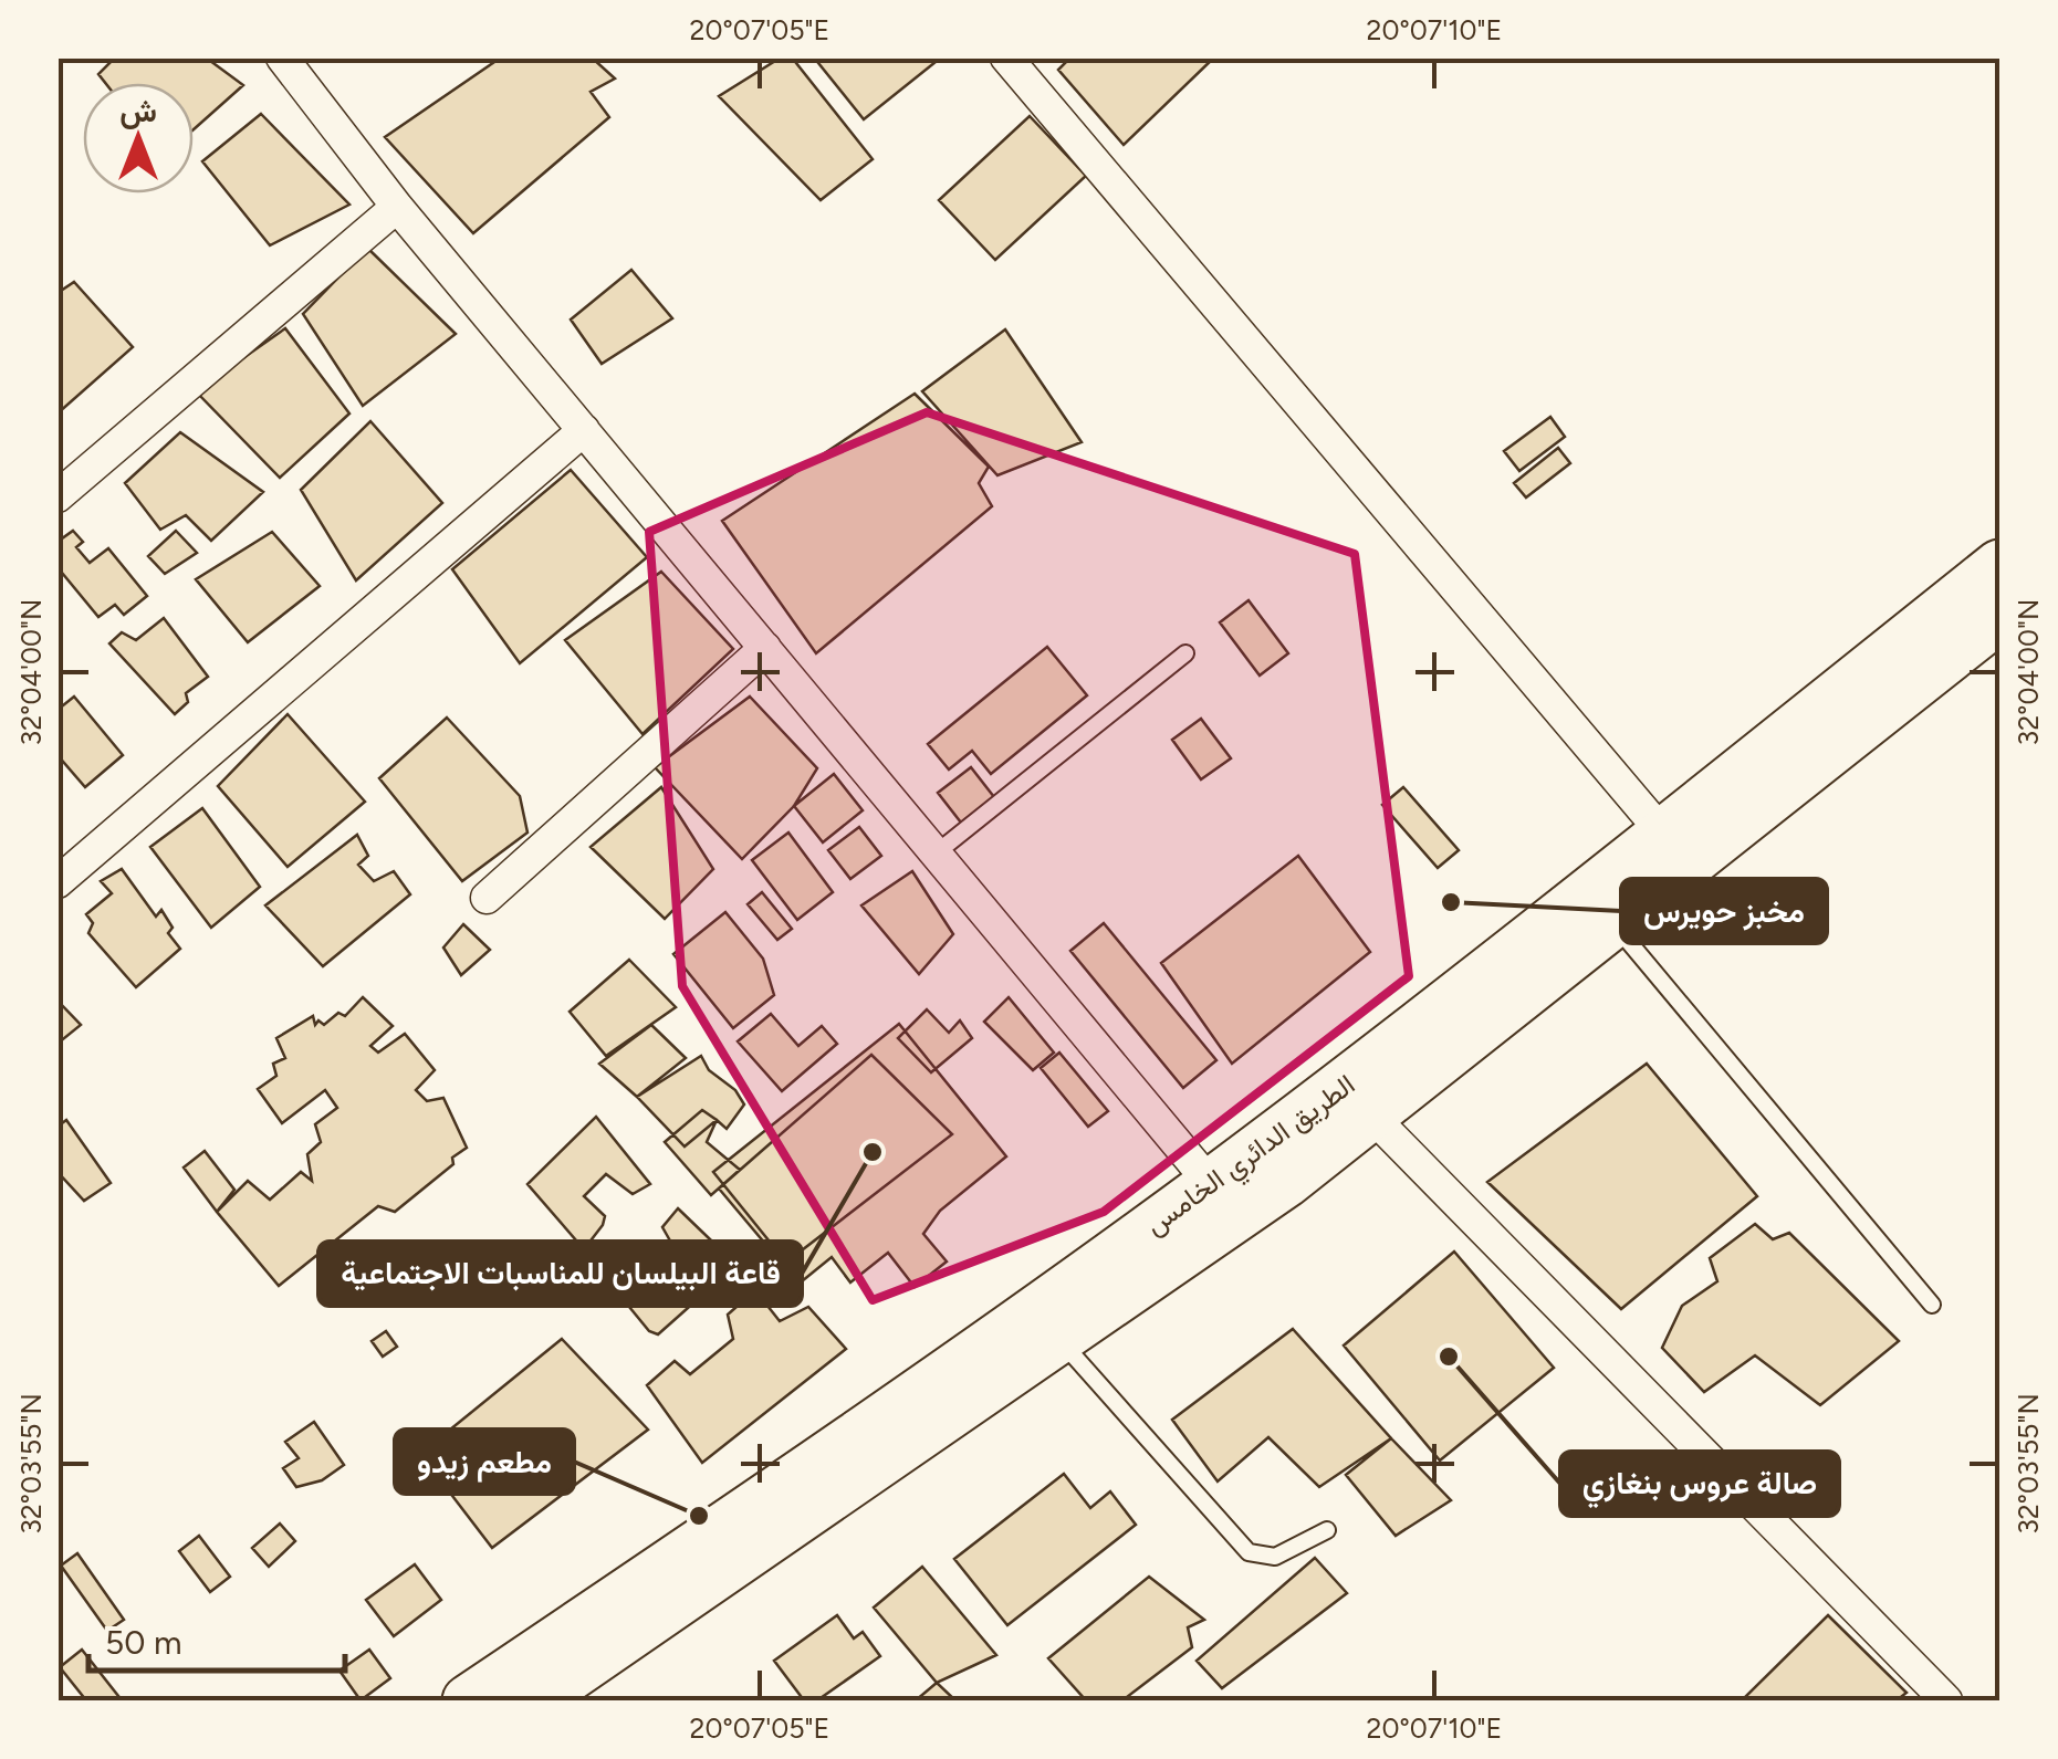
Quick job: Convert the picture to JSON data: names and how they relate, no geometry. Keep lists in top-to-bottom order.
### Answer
{
  "streets": {
    "main road": ["الطريق الدائري الخامس"]
  },
  "places": [
    "مخبز حويرس",
    "قاعة البيلسان للمناسبات الاجتماعية",
    "صالة عروس بنغازي",
    "مطعم زيدو"
  ],
  "scale_bar": "50 m",
  "north": "top",
  "coordinates": [
    "20°07'05\"E",
    "20°07'10\"E",
    "32°04'00\"N",
    "32°03'55\"N"
  ]
}
